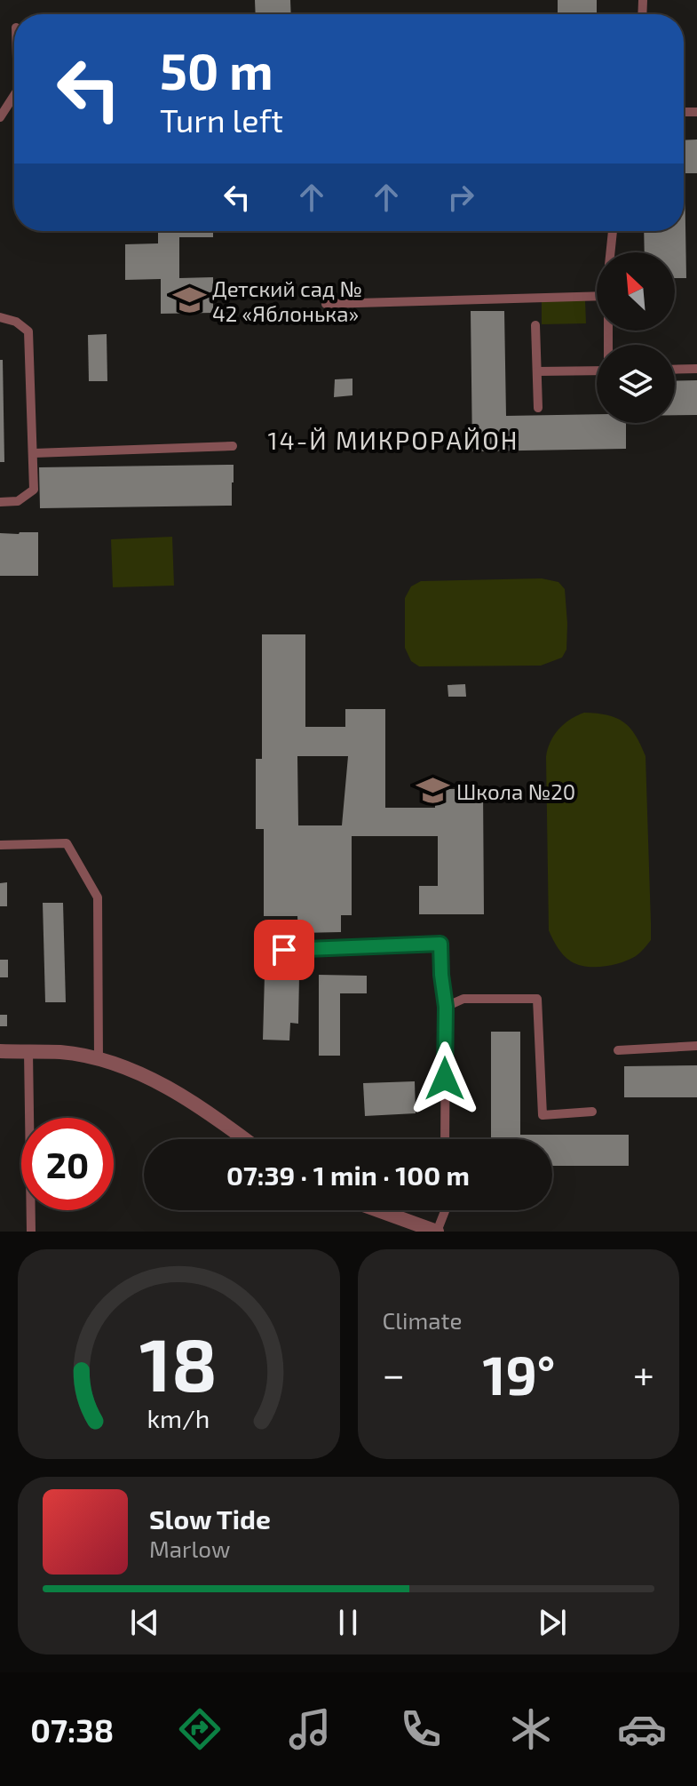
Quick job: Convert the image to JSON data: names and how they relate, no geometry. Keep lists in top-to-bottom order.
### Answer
{
  "districts": ["14-Й МИКРОРАЙОН"],
  "places": {
    "school or university": ["Детский сад № 42 «Яблонька»", "Школа №20"]
  },
  "north": "top left",
  "page": {
    "turn": ["50 m", "Turn left"],
    "limit": "20",
    "trip": "07:39 · 1 min · 100 m",
    "tile": "Climate",
    "heat": ["−", "19°", "+"],
    "song": ["Slow Tide", "Marlow"],
    "tabs": "07:38",
    "gauge": ["18", "km/h"]
  }
}
